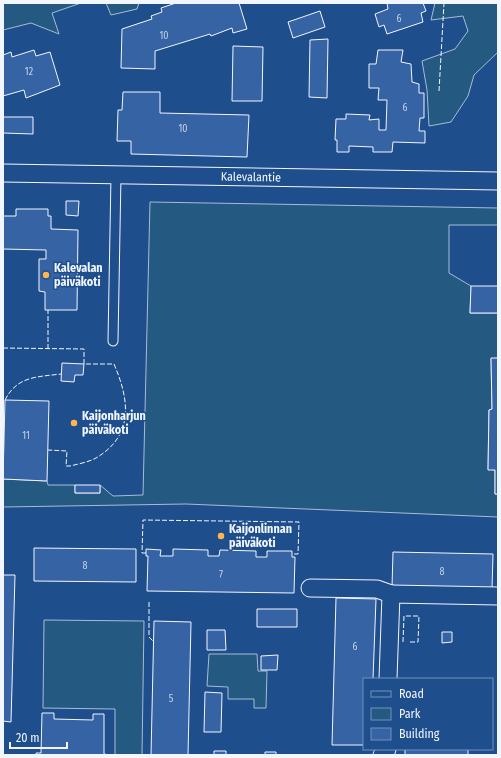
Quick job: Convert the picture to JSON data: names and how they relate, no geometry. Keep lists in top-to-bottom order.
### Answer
{
  "streets": {
    "street": ["Kalevalantie"]
  },
  "places": ["Kalevalan päiväkoti", "Kaijonharjun päiväkoti", "Kaijonlinnan päiväkoti"],
  "house_numbers": [
    "6",
    "10",
    "12",
    "6",
    "10",
    "11",
    "8",
    "8",
    "7",
    "6",
    "5"
  ],
  "legend": ["Road", "Park", "Building"],
  "scale_bar": "20 m"
}
